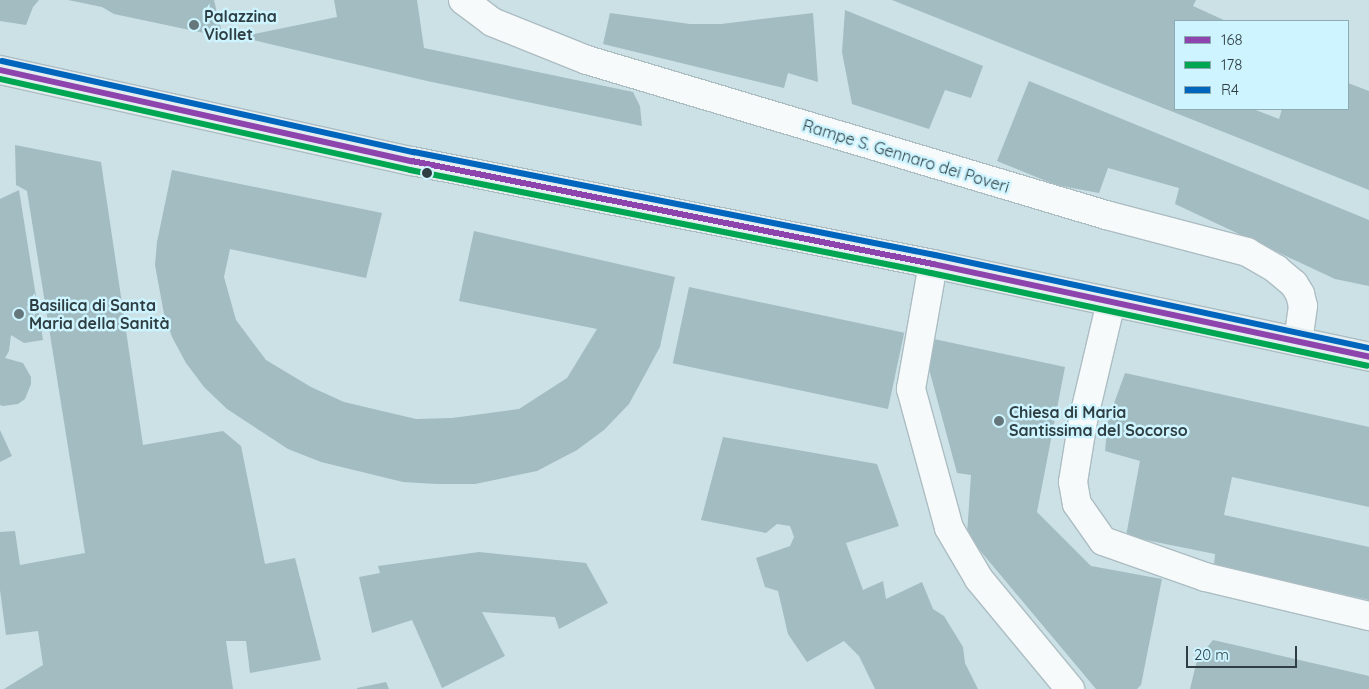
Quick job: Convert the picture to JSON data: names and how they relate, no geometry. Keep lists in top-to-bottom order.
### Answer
{
  "streets": {
    "street": ["Rampe S. Gennaro dei Poveri"]
  },
  "places": ["Palazzina Viollet", "Basilica di Santa Maria della Sanità", "Chiesa di Maria Santissima del Socorso"],
  "lines": ["transit line R4", "transit line 168", "transit line 178"],
  "legend": ["168", "178", "R4"],
  "scale_bar": "20 m"
}
